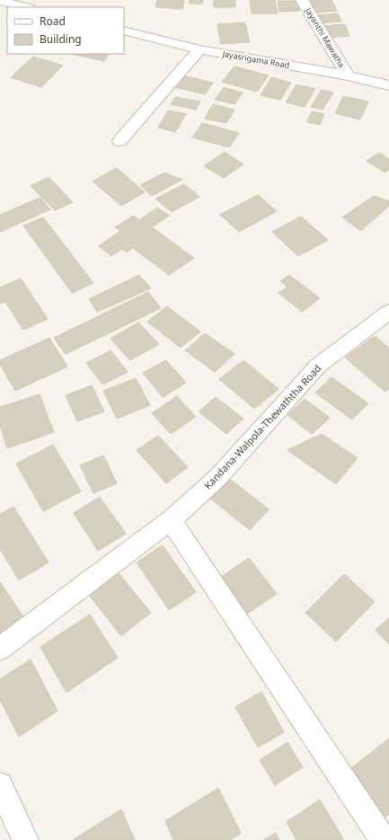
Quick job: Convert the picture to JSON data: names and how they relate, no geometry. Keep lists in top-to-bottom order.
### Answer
{
  "streets": {
    "street": ["Jayanthi Mawatha", "Jayasrigama Road", "Kandana-Walpola-Thewaththa Road"]
  },
  "crossings": [
    ["Jayanthi Mawatha", "Jayasrigama Road"]
  ],
  "legend": ["Road", "Building"]
}
